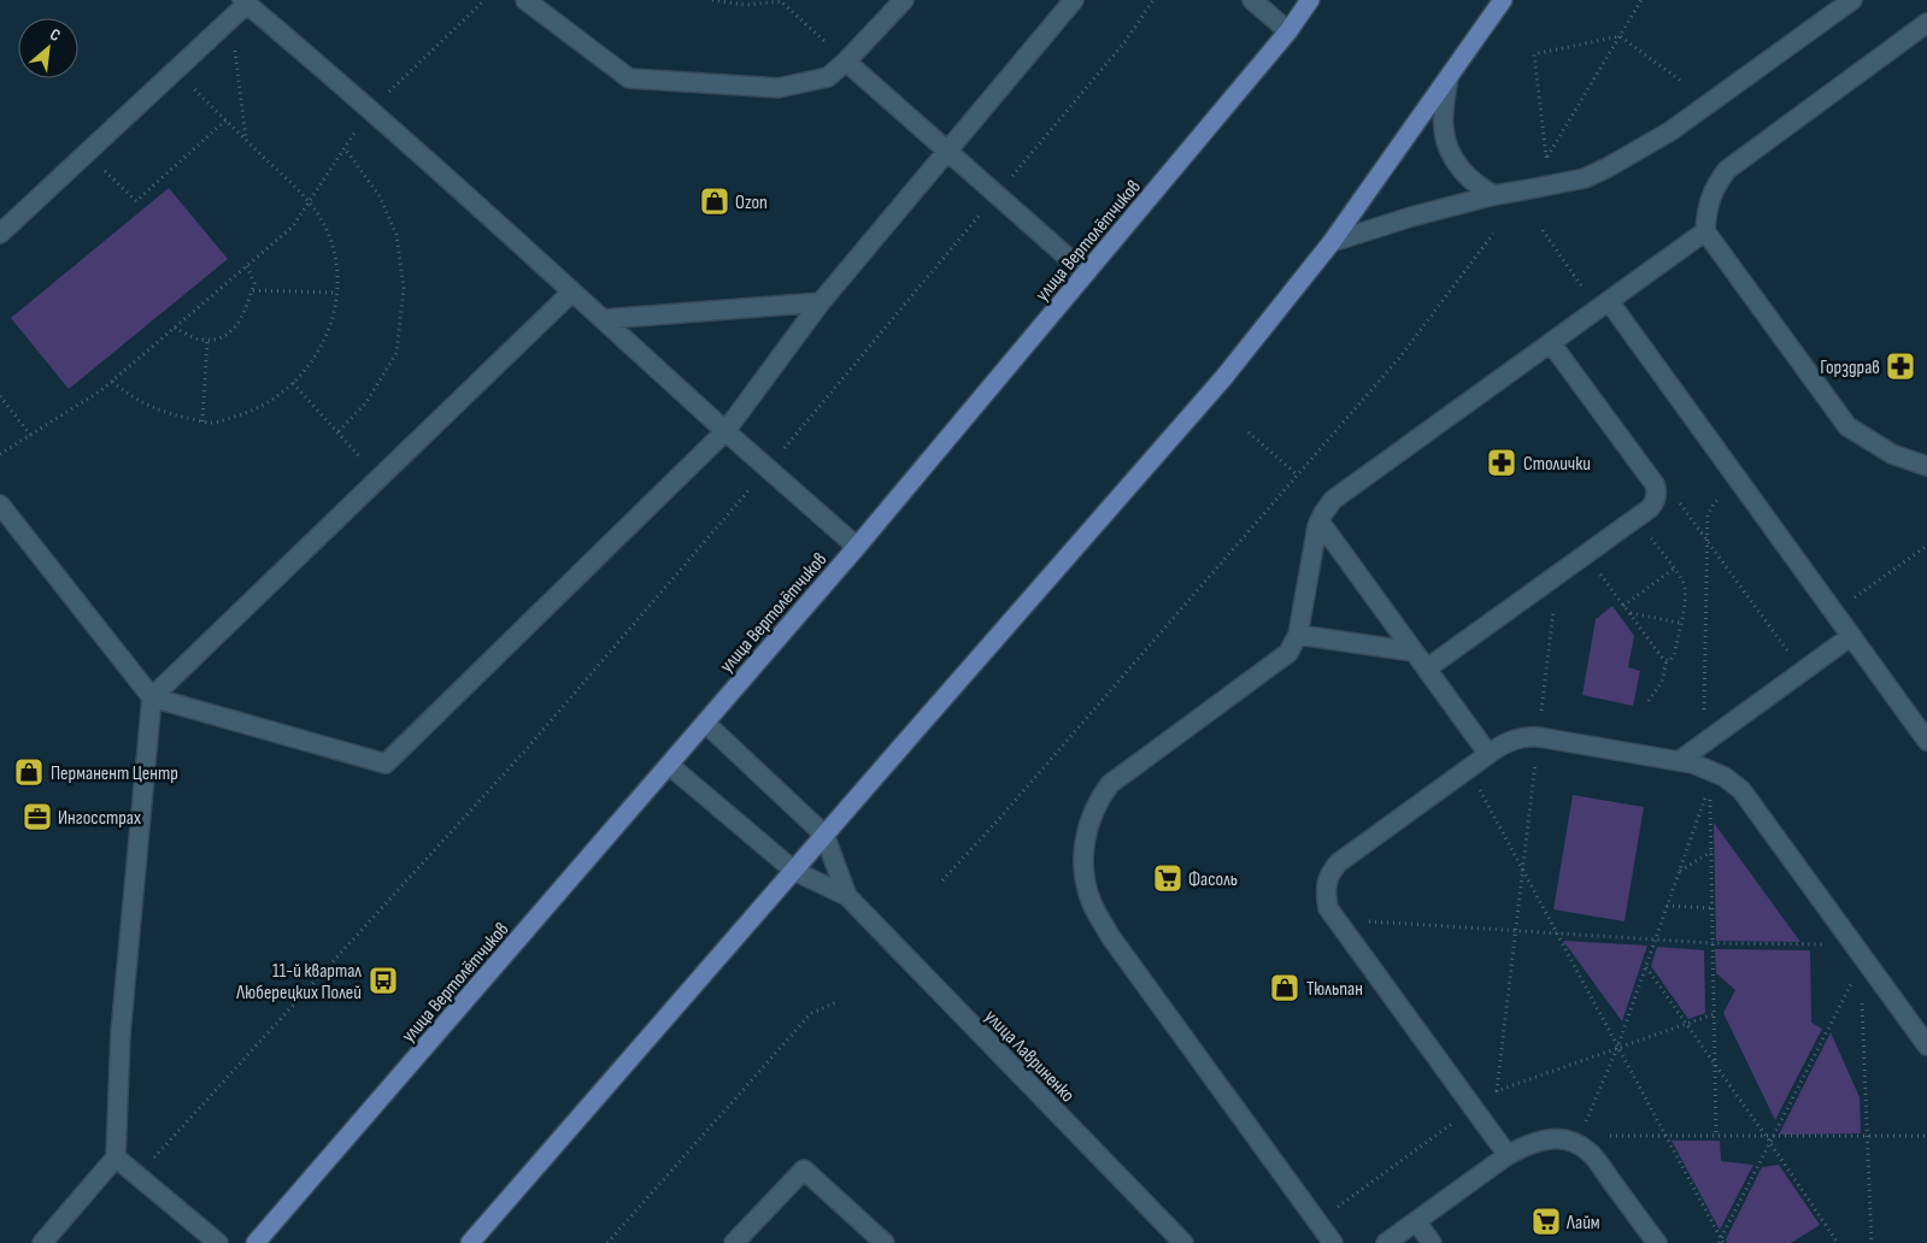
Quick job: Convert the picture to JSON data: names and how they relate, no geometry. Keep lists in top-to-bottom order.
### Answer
{
  "streets": {
    "main road": ["улица Вертолётчиков"],
    "street": ["улица Лавриненко"]
  },
  "crossings": [
    ["улица Вертолётчиков", "улица Лавриненко"]
  ],
  "places": {
    "shop": ["Ozon", "Перманент Центр", "Тюльпан"],
    "pharmacy": ["Горздрав", "Столички"],
    "office": ["Ингосстрах"],
    "supermarket": ["Фасоль", "Лайм"],
    "bus stop": ["11-й квартал Люберецких Полей"]
  },
  "north": "top right"
}
